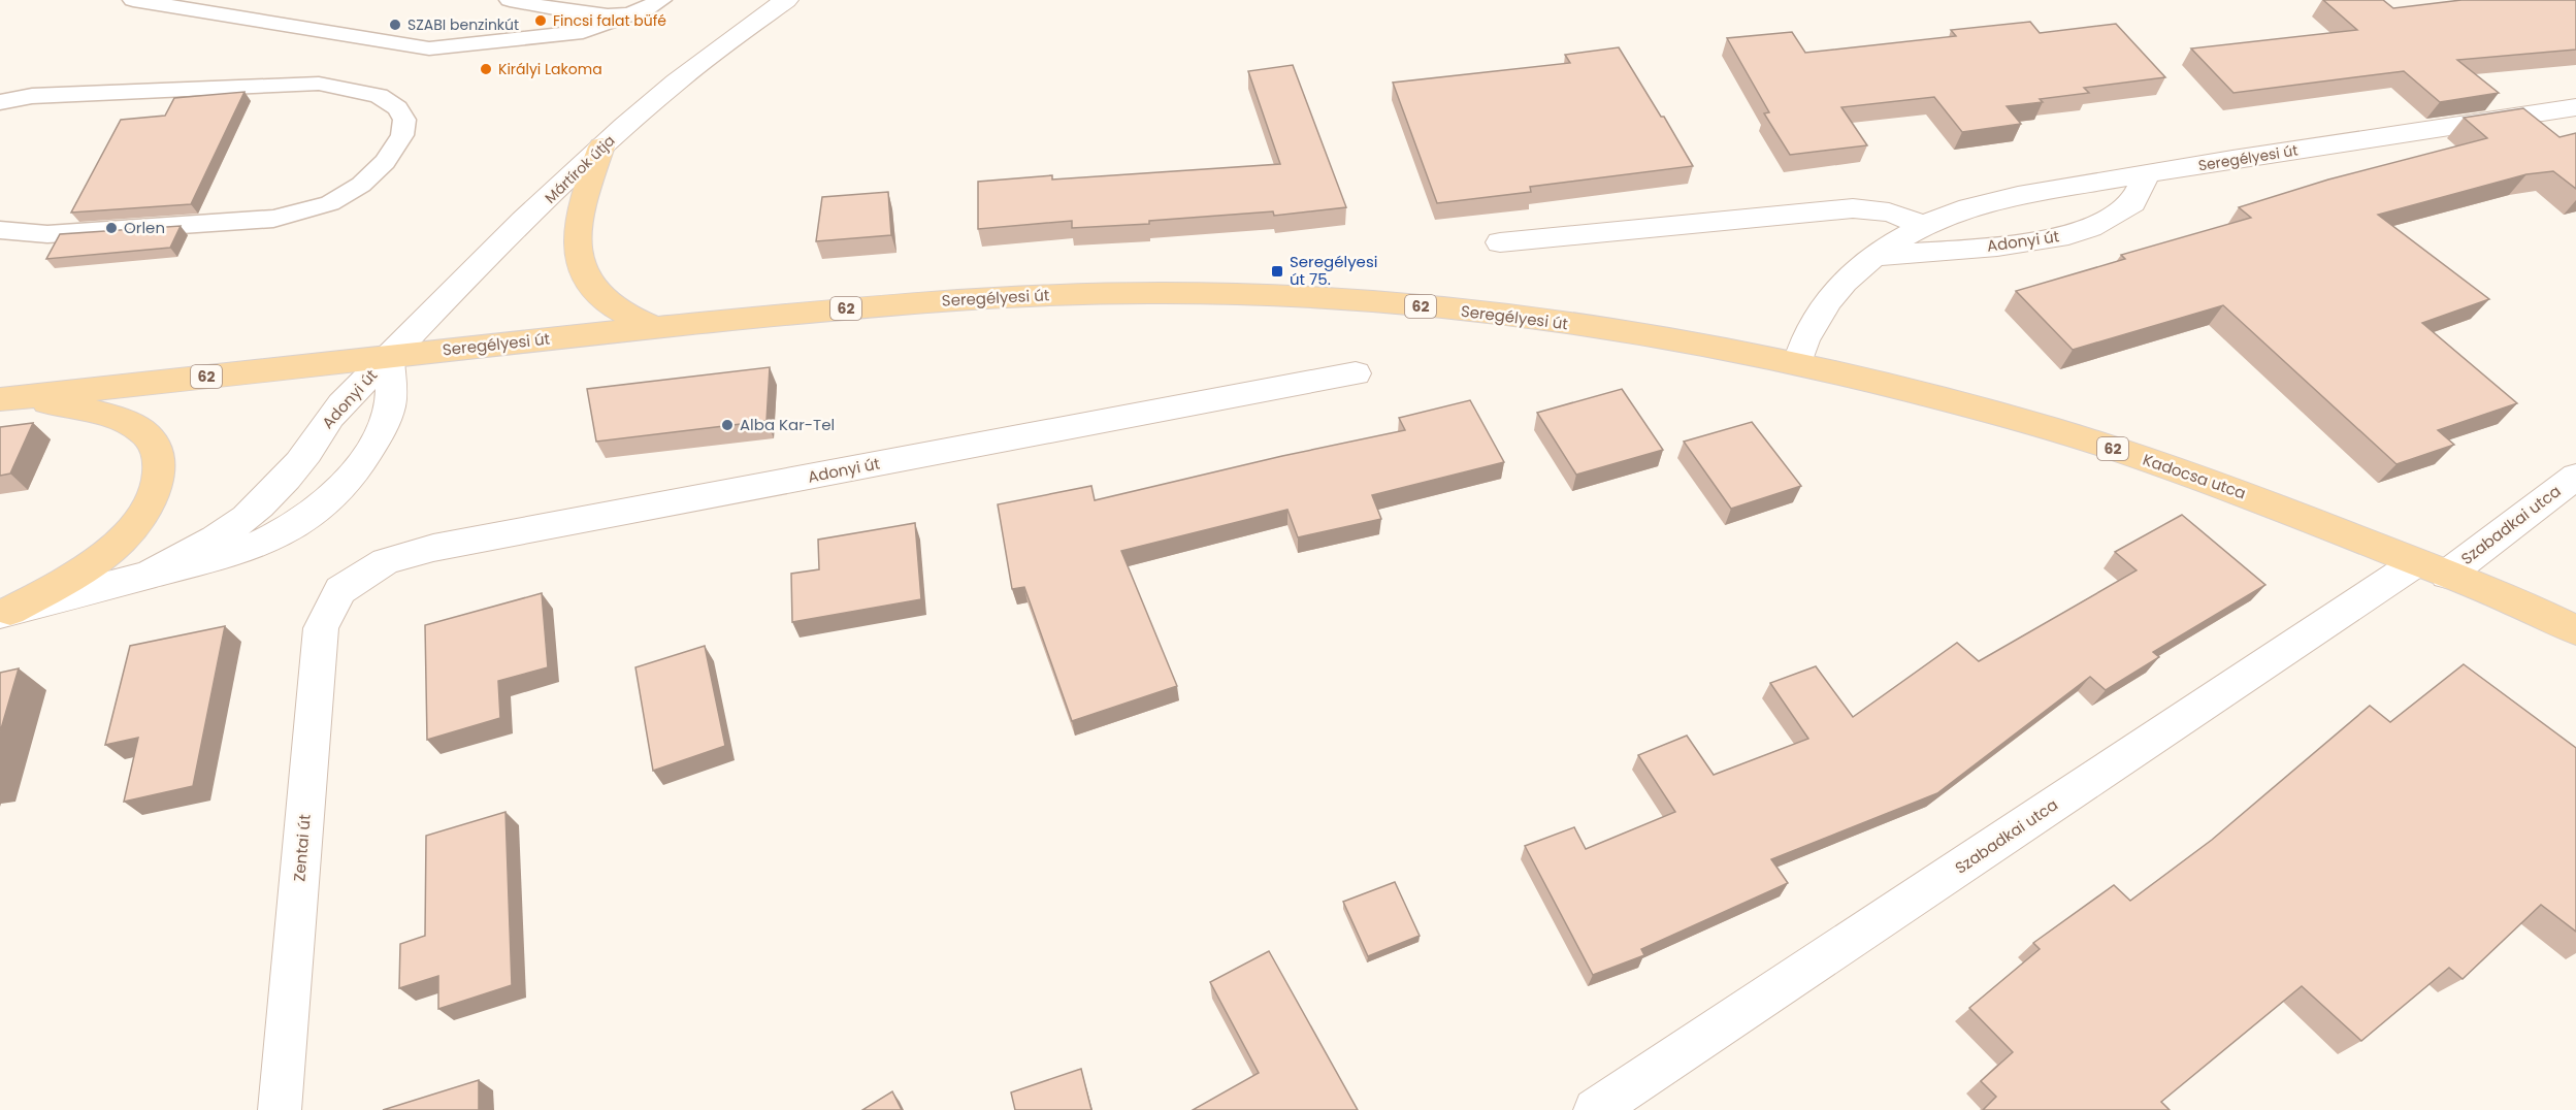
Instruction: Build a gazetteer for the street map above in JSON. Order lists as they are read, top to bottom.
{
  "streets": {
    "main road": ["Seregélyesi út", "62", "Kadocsa utca"],
    "street": [
      "Mártírok útja",
      "Adonyi út",
      "Szabadkai utca",
      "Zentai út"
    ]
  },
  "crossings": [
    ["Seregélyesi út", "Mártírok útja"],
    ["Seregélyesi út", "Adonyi út"],
    ["Seregélyesi út", "Kadocsa utca"],
    ["Mártírok útja", "Adonyi út"],
    ["Adonyi út", "Zentai út"],
    ["Kadocsa utca", "Szabadkai utca"]
  ],
  "places": {
    "other": [
      "Fincsi falat büfé",
      "SZABI benzinkút",
      "Királyi Lakoma",
      "Orlen",
      "Alba Kar-Tel"
    ],
    "transit": ["Seregélyesi út 75."]
  }
}
